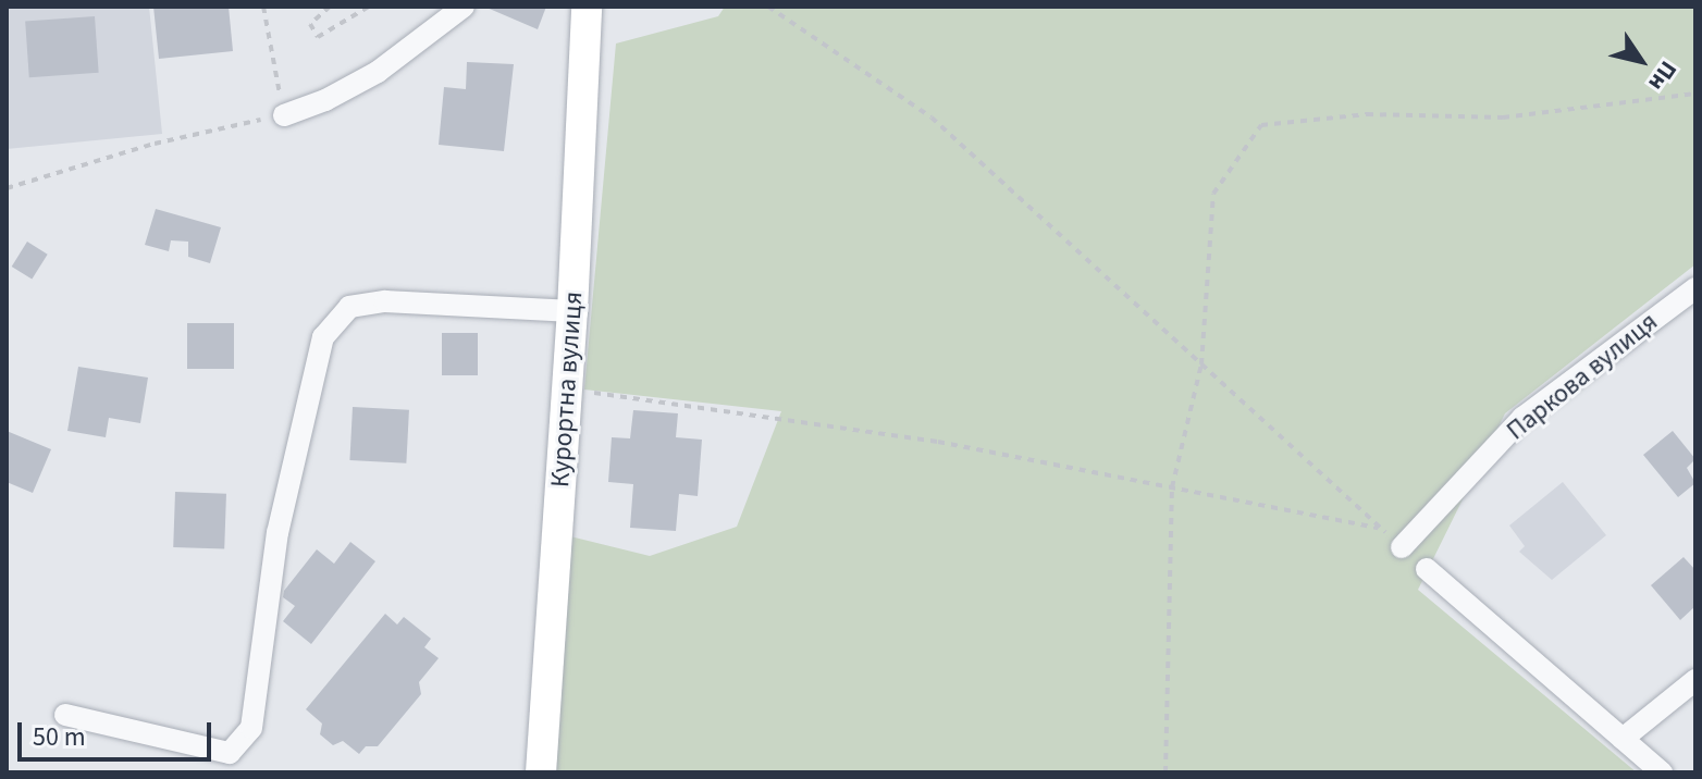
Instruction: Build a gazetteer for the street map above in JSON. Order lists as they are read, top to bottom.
{
  "streets": {
    "main road": ["Курортна вулиця"],
    "street": ["Паркова вулиця"]
  },
  "scale_bar": "50 m",
  "north": "bottom right"
}
